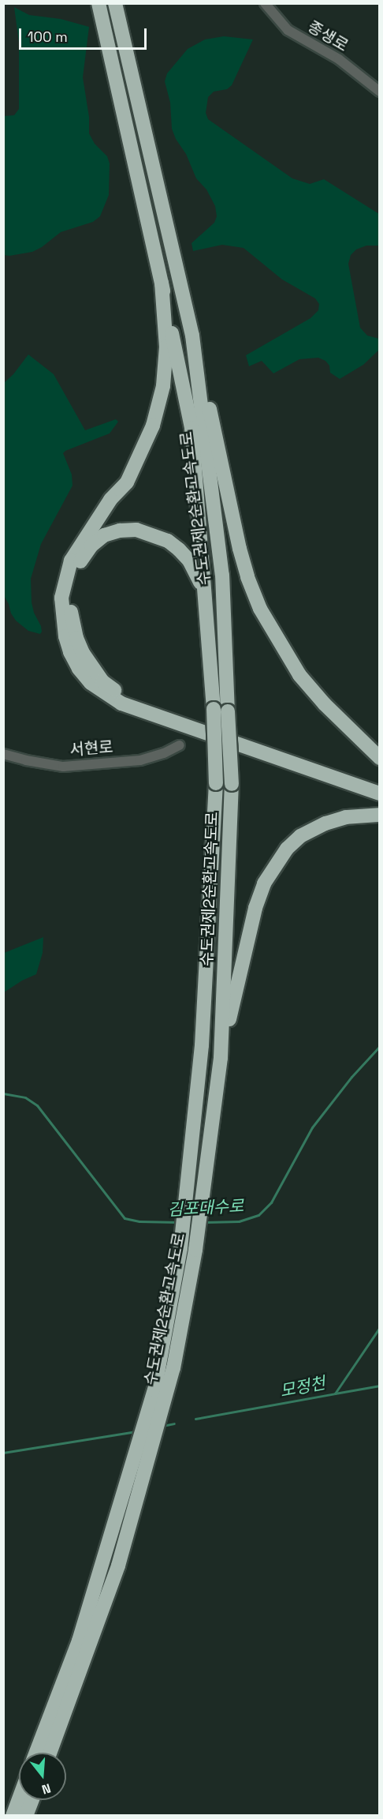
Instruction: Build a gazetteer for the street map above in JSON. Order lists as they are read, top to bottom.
{
  "streets": {
    "highway": ["수도권제2순환고속도로"],
    "street": ["종생로", "서현로"]
  },
  "water": ["김포대수로", "모정천"],
  "scale_bar": "100 m",
  "north": "bottom"
}
